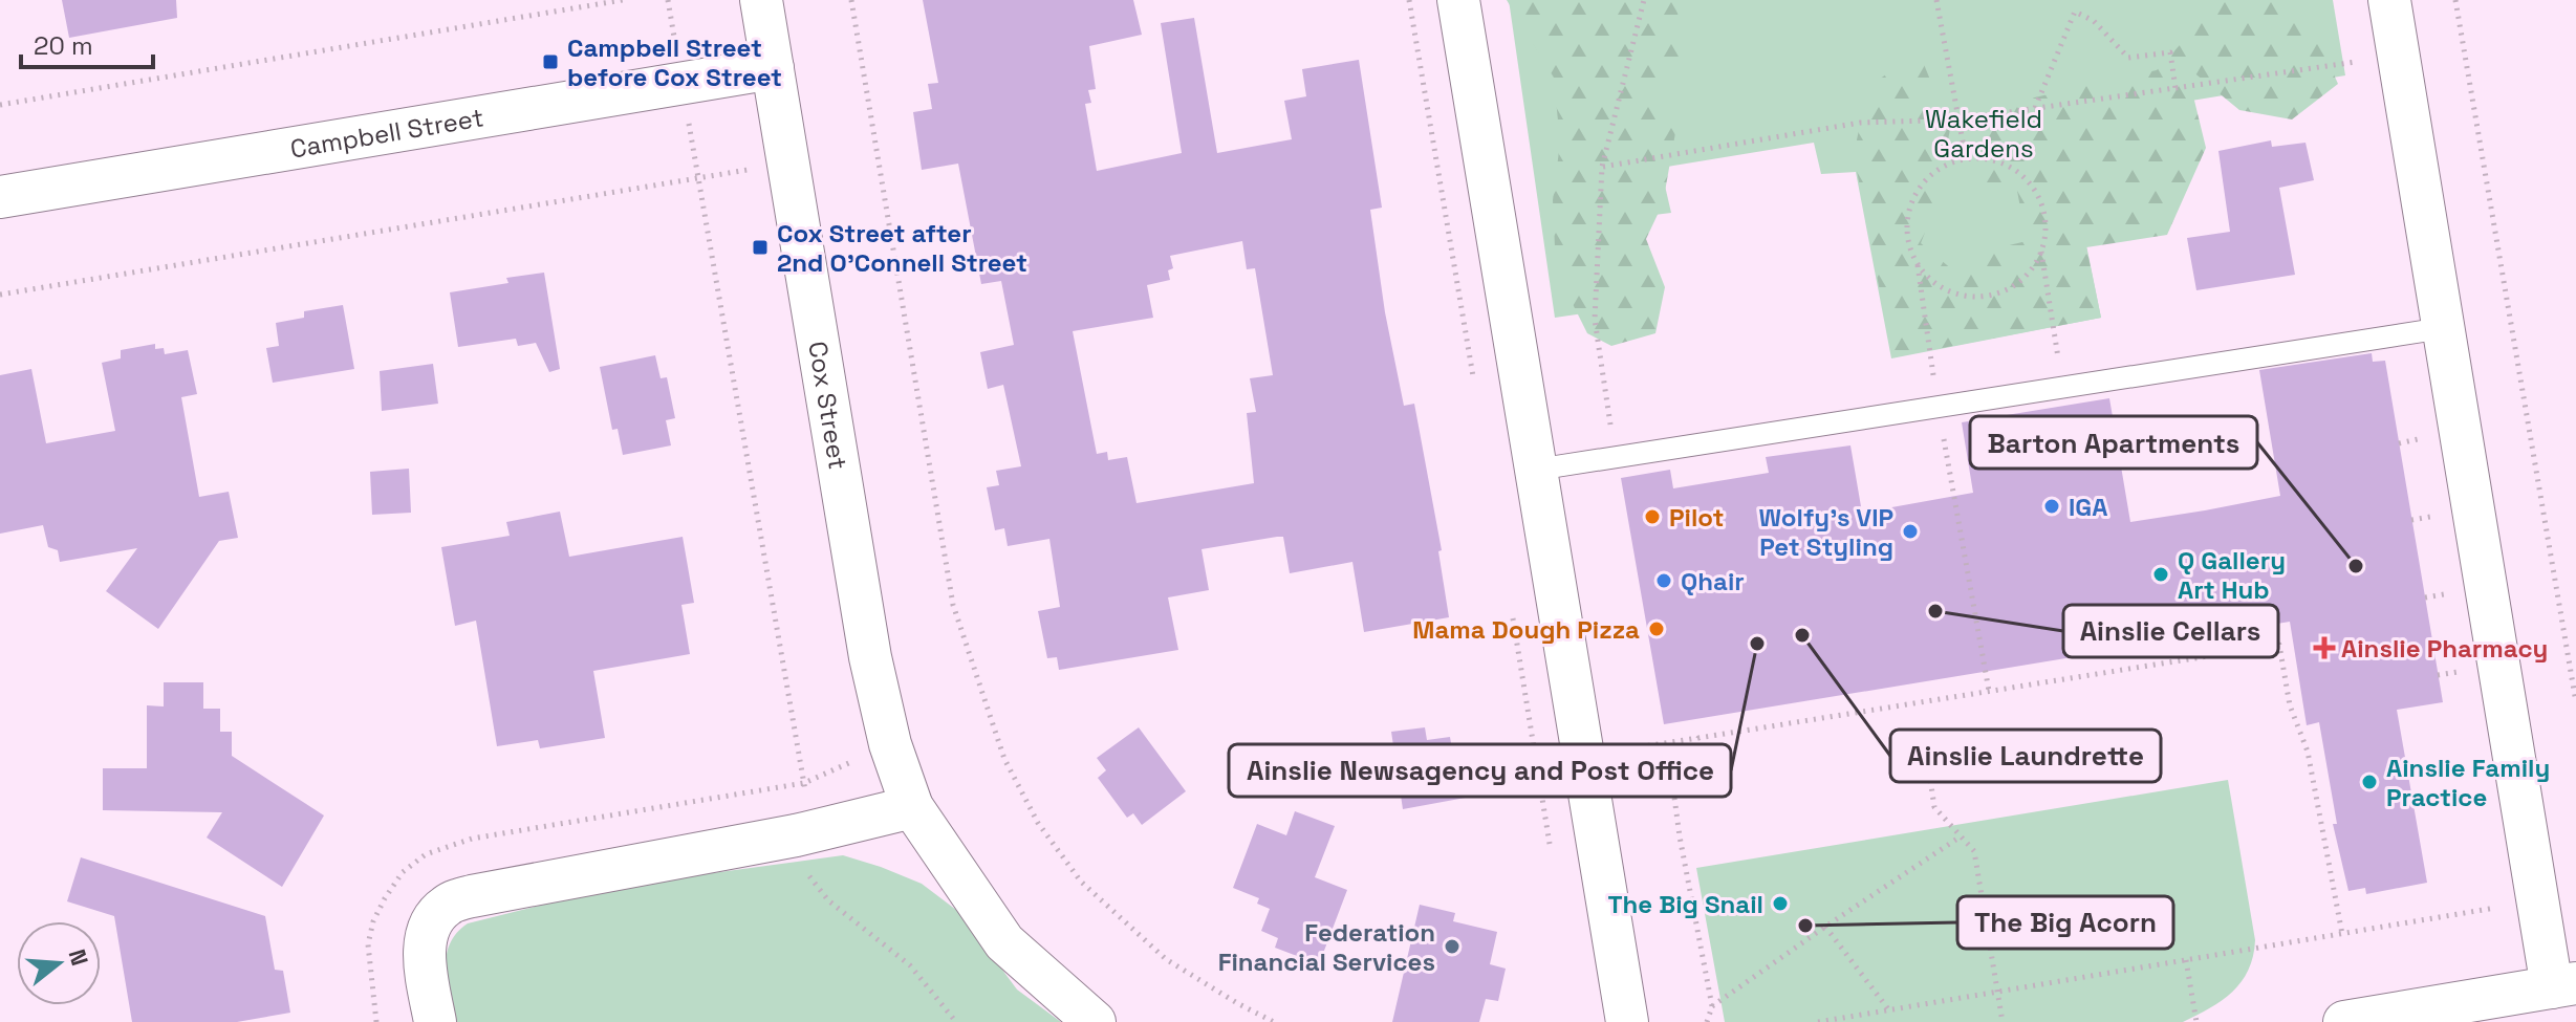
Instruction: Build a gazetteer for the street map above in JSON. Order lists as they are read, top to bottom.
{
  "streets": {
    "street": ["Campbell Street", "Cox Street"]
  },
  "crossings": [
    ["Campbell Street", "Cox Street"]
  ],
  "parks": ["Wakefield Gardens"],
  "places": {
    "transit": ["Campbell Street before Cox Street", "Cox Street after 2nd O'Connell Street"],
    "other": [
      "IGA",
      "Pilot",
      "Wolfy's VIP Pet Styling",
      "Barton Apartments",
      "Q Gallery Art Hub",
      "Qhair",
      "Ainslie Cellars",
      "Mama Dough Pizza",
      "Ainslie Laundrette",
      "Ainslie Newsagency and Post Office",
      "Ainslie Family Practice",
      "The Big Snail",
      "The Big Acorn",
      "Federation Financial Services"
    ],
    "health": ["Ainslie Pharmacy"]
  },
  "scale_bar": "20 m",
  "north": "right"
}
